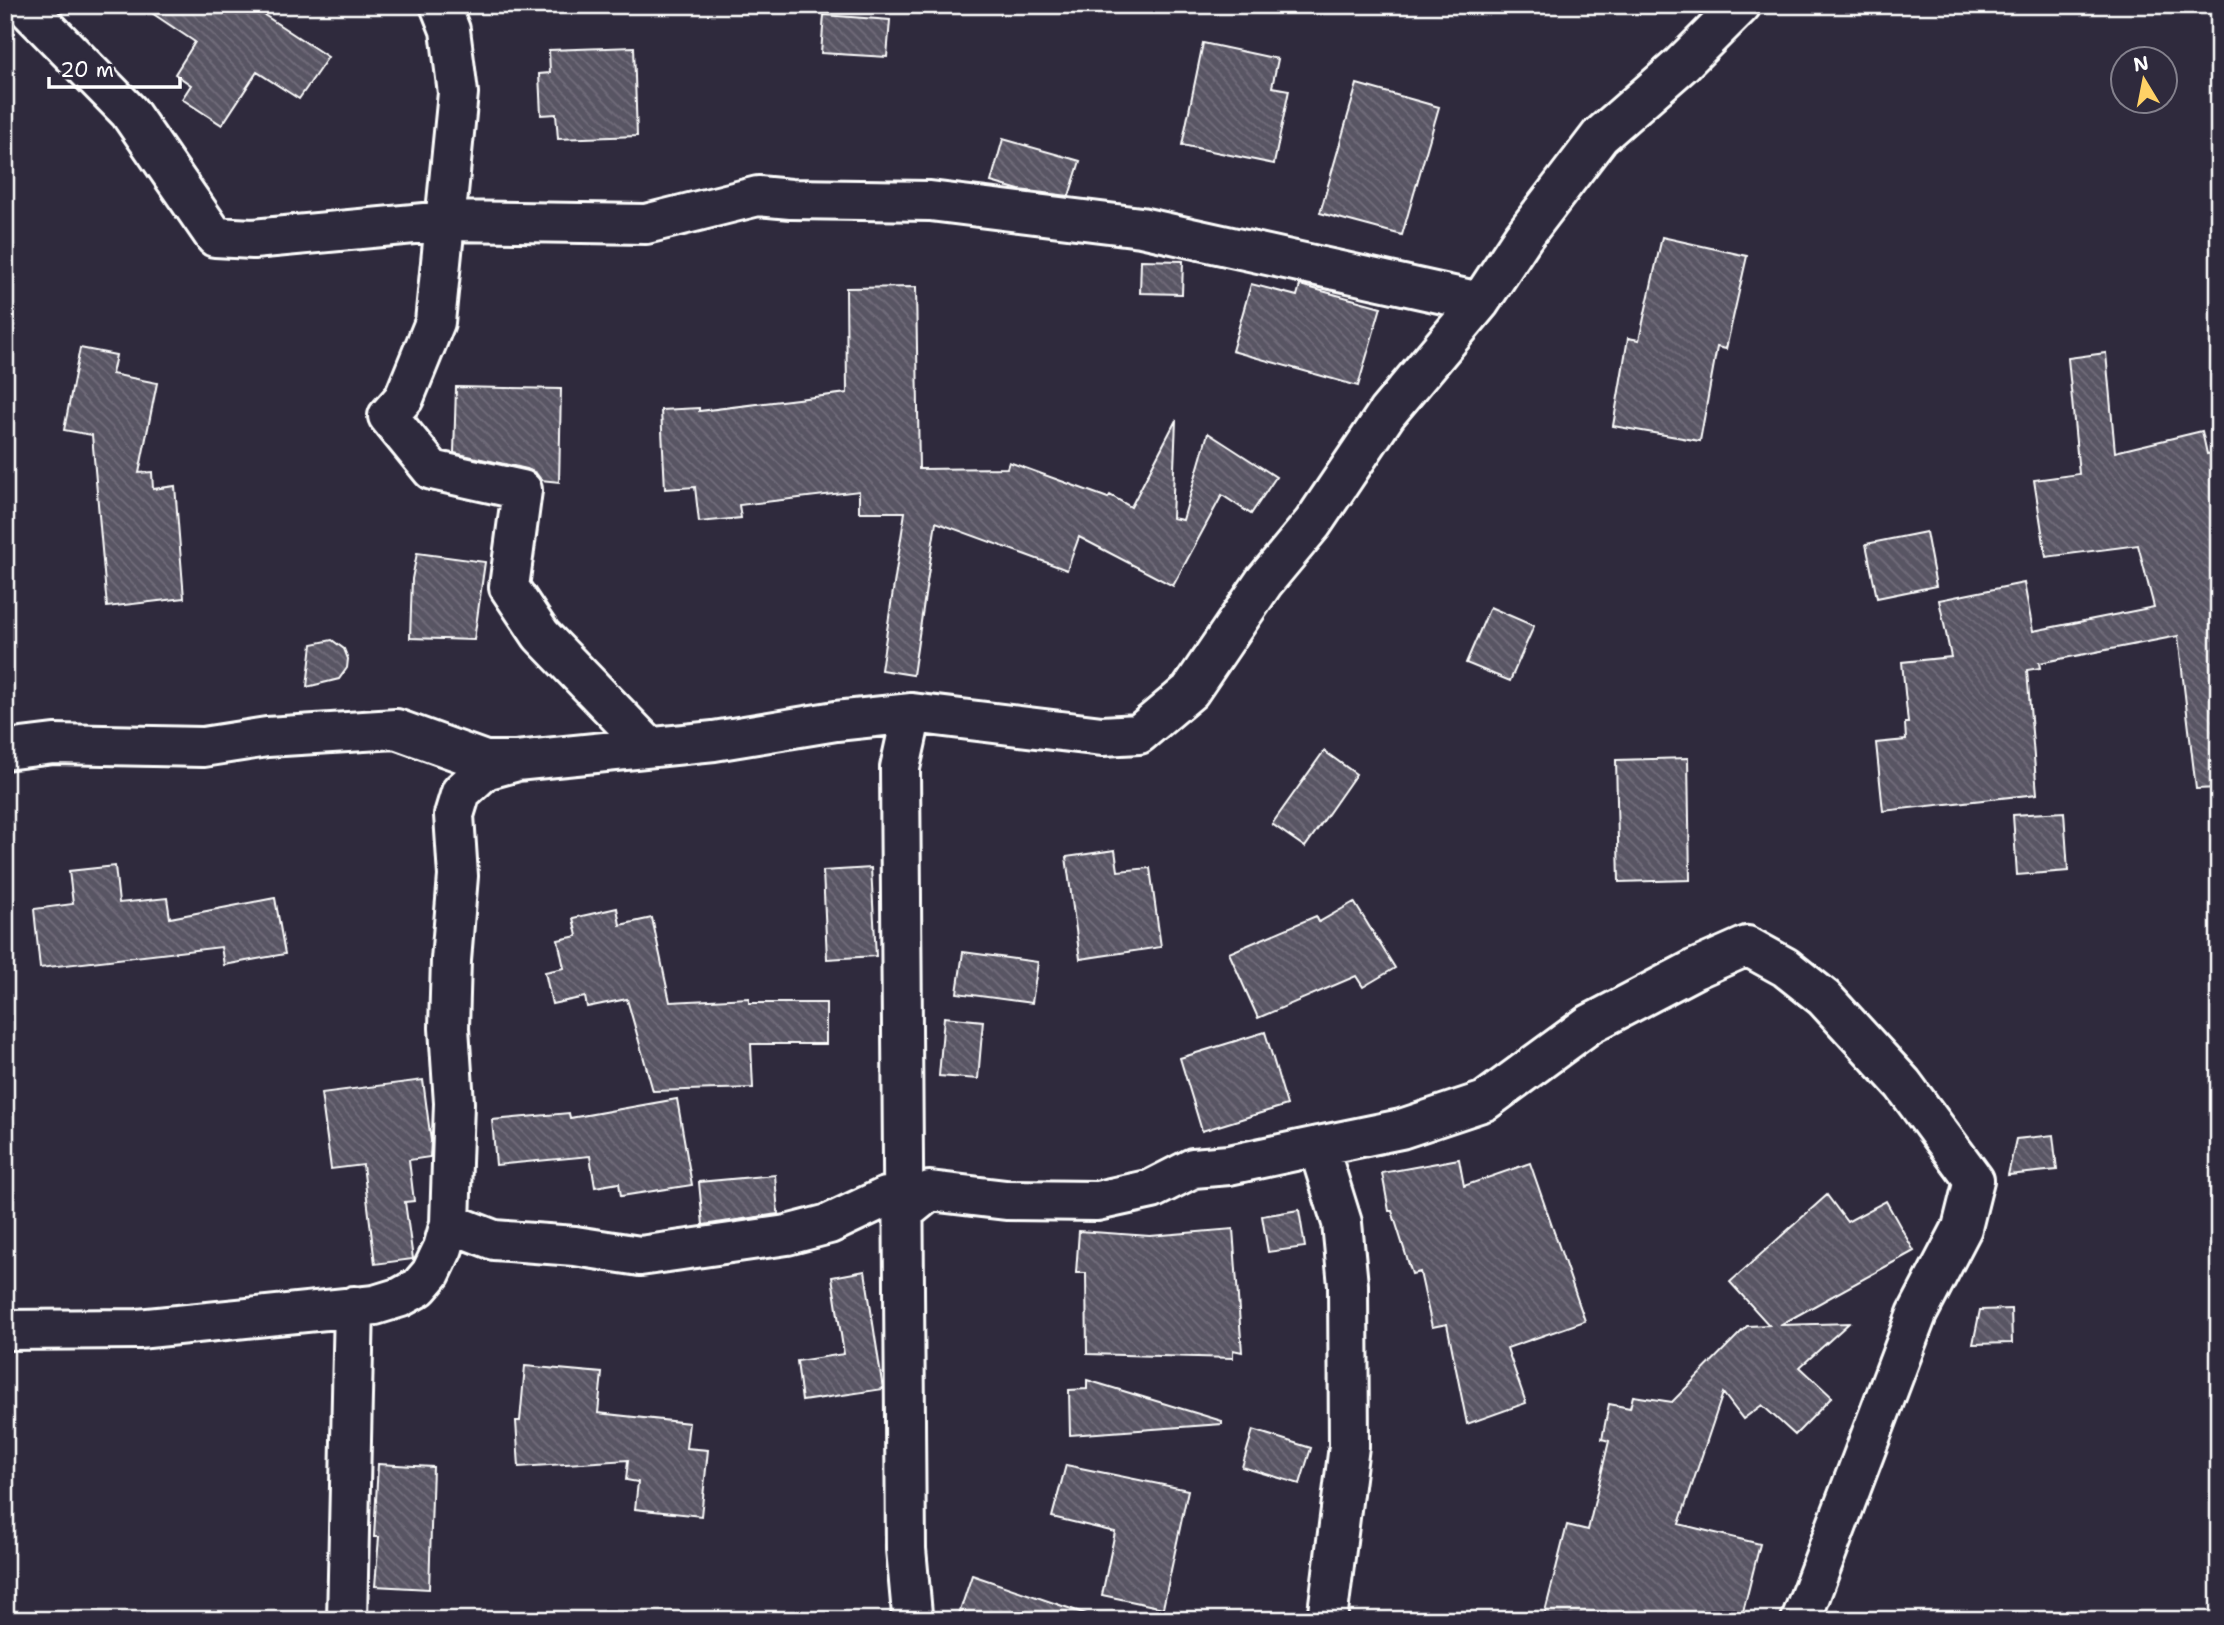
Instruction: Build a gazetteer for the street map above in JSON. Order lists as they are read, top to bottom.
{
  "scale_bar": "20 m",
  "north": "top"
}
